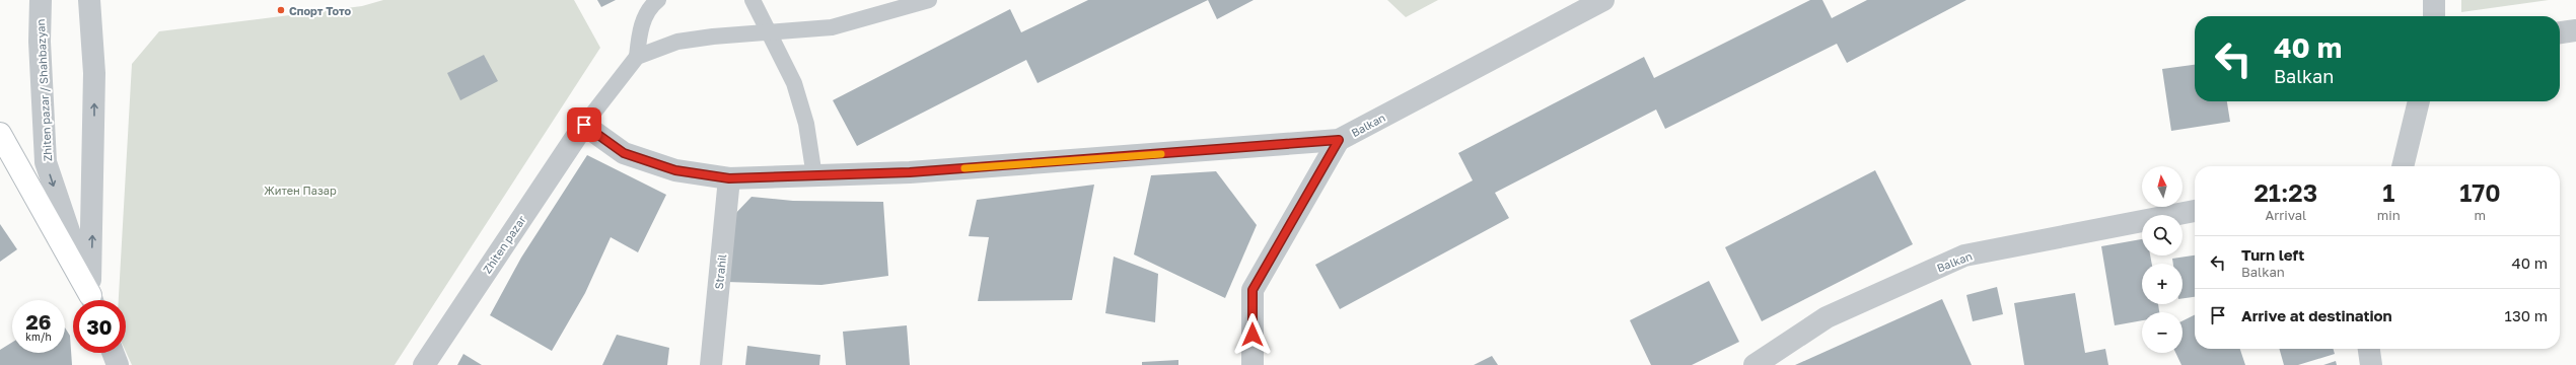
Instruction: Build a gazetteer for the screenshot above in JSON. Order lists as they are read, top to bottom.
{
  "streets": {
    "street": [
      "Zhiten pazar / Shahbazyan",
      "Balkan",
      "Zhiten pazar",
      "Strahil"
    ]
  },
  "crossings": [
    ["Balkan", "Zhiten pazar"],
    ["Balkan", "Strahil"]
  ],
  "parks": ["Житен Пазар"],
  "places": ["Спорт Тото"],
  "north": "top",
  "page": {
    "turn": ["40 m", "Balkan"],
    "map_buttons": ["+", "−"],
    "eta": [
      "21:23",
      "Arrival",
      "1",
      "min",
      "170",
      "m"
    ],
    "list": [
      {
        "name": "Turn left",
        "note": "Balkan",
        "value": "40 m"
      },
      {
        "name": "Arrive at destination",
        "value": "130 m"
      }
    ],
    "speed": "26 km/h",
    "limit": "30"
  }
}
